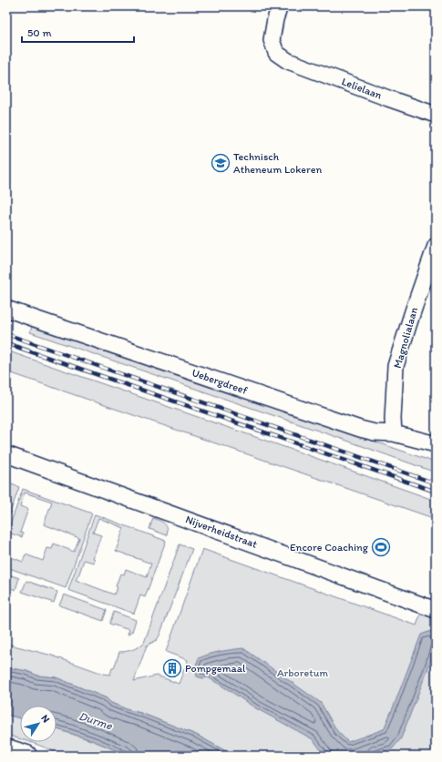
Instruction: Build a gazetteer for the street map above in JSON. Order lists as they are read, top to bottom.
{
  "streets": {
    "street": [
      "Lelielaan",
      "Magnolialaan",
      "Uebergdreef",
      "Nijverheidstraat"
    ]
  },
  "crossings": [
    ["Magnolialaan", "Uebergdreef"]
  ],
  "water": ["Durme"],
  "parks": ["Arboretum"],
  "places": {
    "school or university": ["Technisch Atheneum Lokeren"],
    "sports": ["Encore Coaching"],
    "building": ["Pompgemaal"]
  },
  "scale_bar": "50 m",
  "north": "top right"
}
